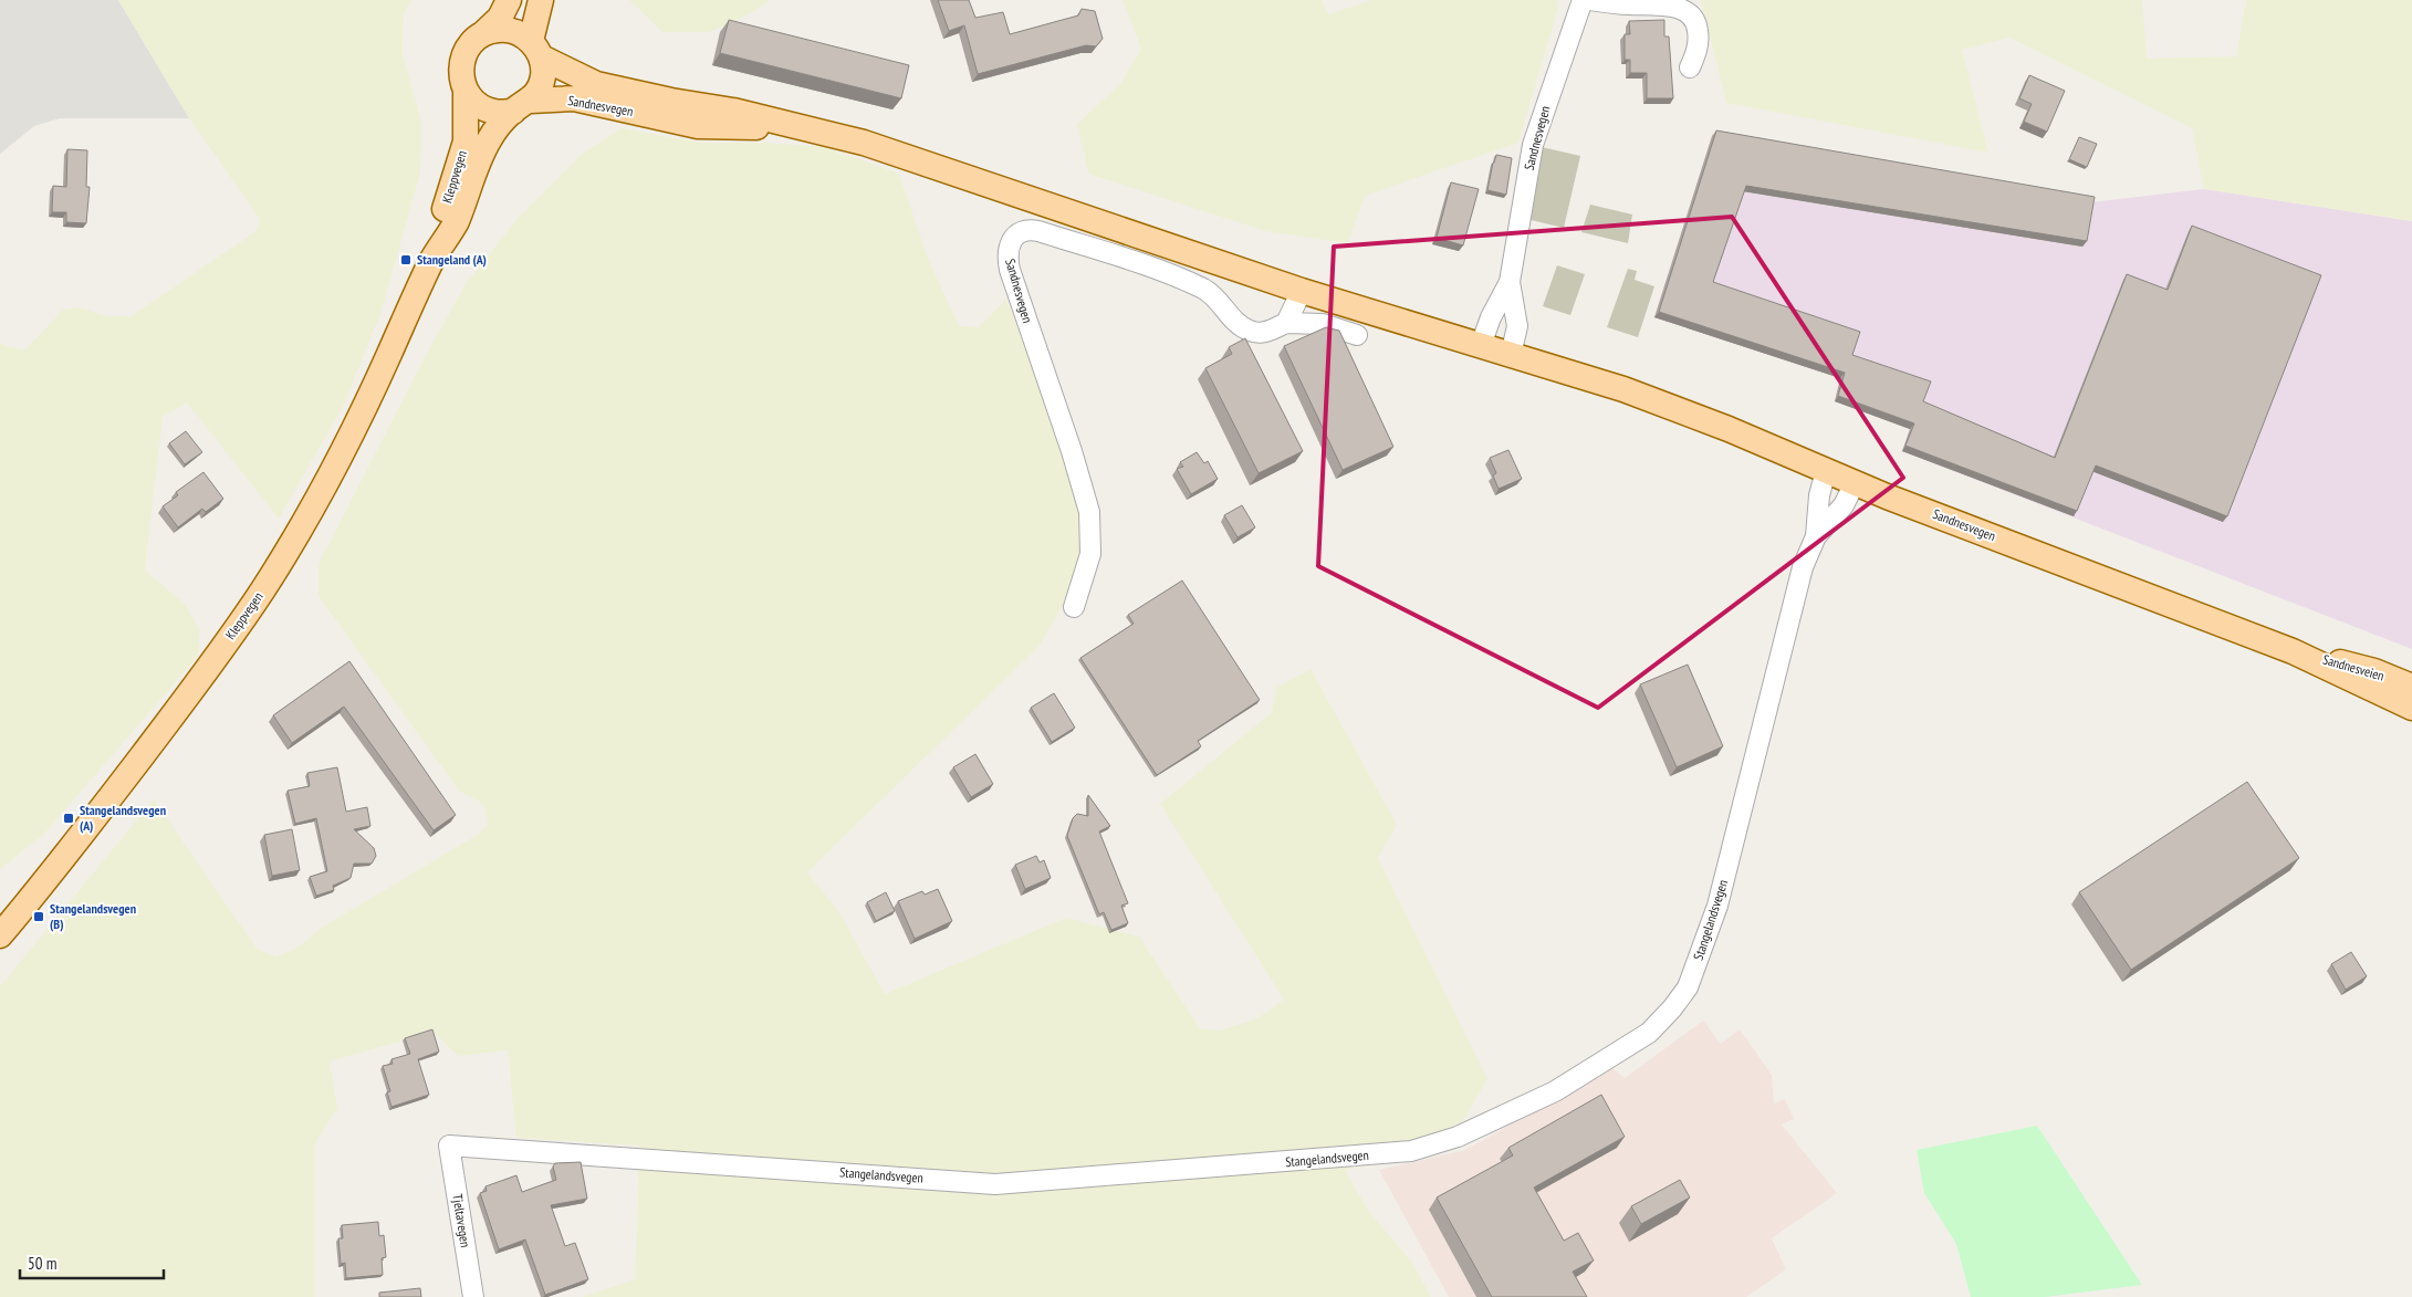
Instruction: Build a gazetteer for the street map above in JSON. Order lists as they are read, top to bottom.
{
  "streets": {
    "main road": ["Sandnesvegen", "Kleppvegen", "Sandnesveien"],
    "street": ["Stangelandsvegen", "Tjeltavegen"]
  },
  "crossings": [
    ["Sandnesvegen", "Kleppvegen"],
    ["Sandnesvegen", "Sandnesveien"],
    ["Sandnesvegen", "Stangelandsvegen"],
    ["Stangelandsvegen", "Tjeltavegen"]
  ],
  "places": {
    "transit": ["Stangeland (A)", "Stangelandsvegen (A)", "Stangelandsvegen (B)"]
  },
  "scale_bar": "50 m"
}
